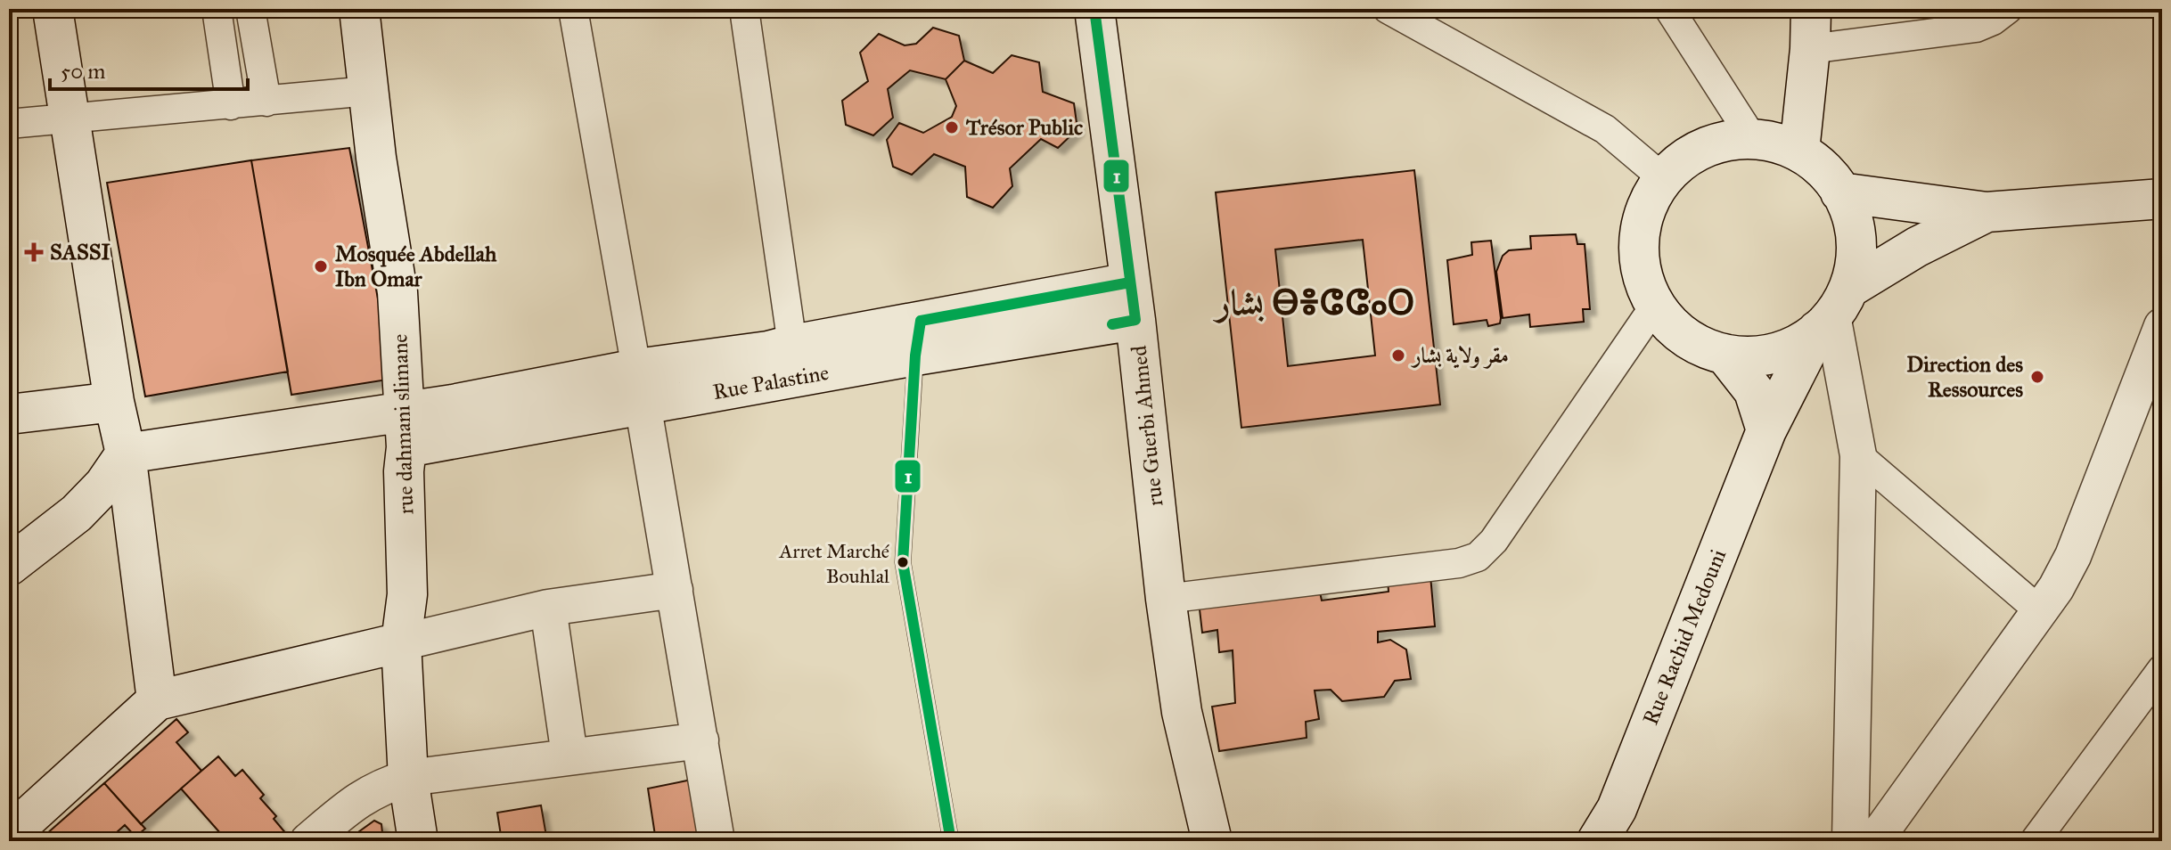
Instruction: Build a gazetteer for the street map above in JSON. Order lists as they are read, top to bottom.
{
  "streets": {
    "main road": [
      "Rue Palastine",
      "rue dahmani slimane",
      "rue Guerbi Ahmed",
      "Rue Rachid Medouni"
    ]
  },
  "crossings": [
    ["Rue Palastine", "rue dahmani slimane"],
    ["Rue Palastine", "rue Guerbi Ahmed"]
  ],
  "districts": ["بشار ⴱⴻⵛⵛⴰⵔ"],
  "places": {
    "other": [
      "Trésor Public",
      "Mosquée Abdellah Ibn Omar",
      "مقر ولاية بشار",
      "Direction des Ressources",
      "Arret Marché Bouhlal"
    ],
    "health": ["SASSI"]
  },
  "lines": ["transit line 1"],
  "scale_bar": "50 m"
}
